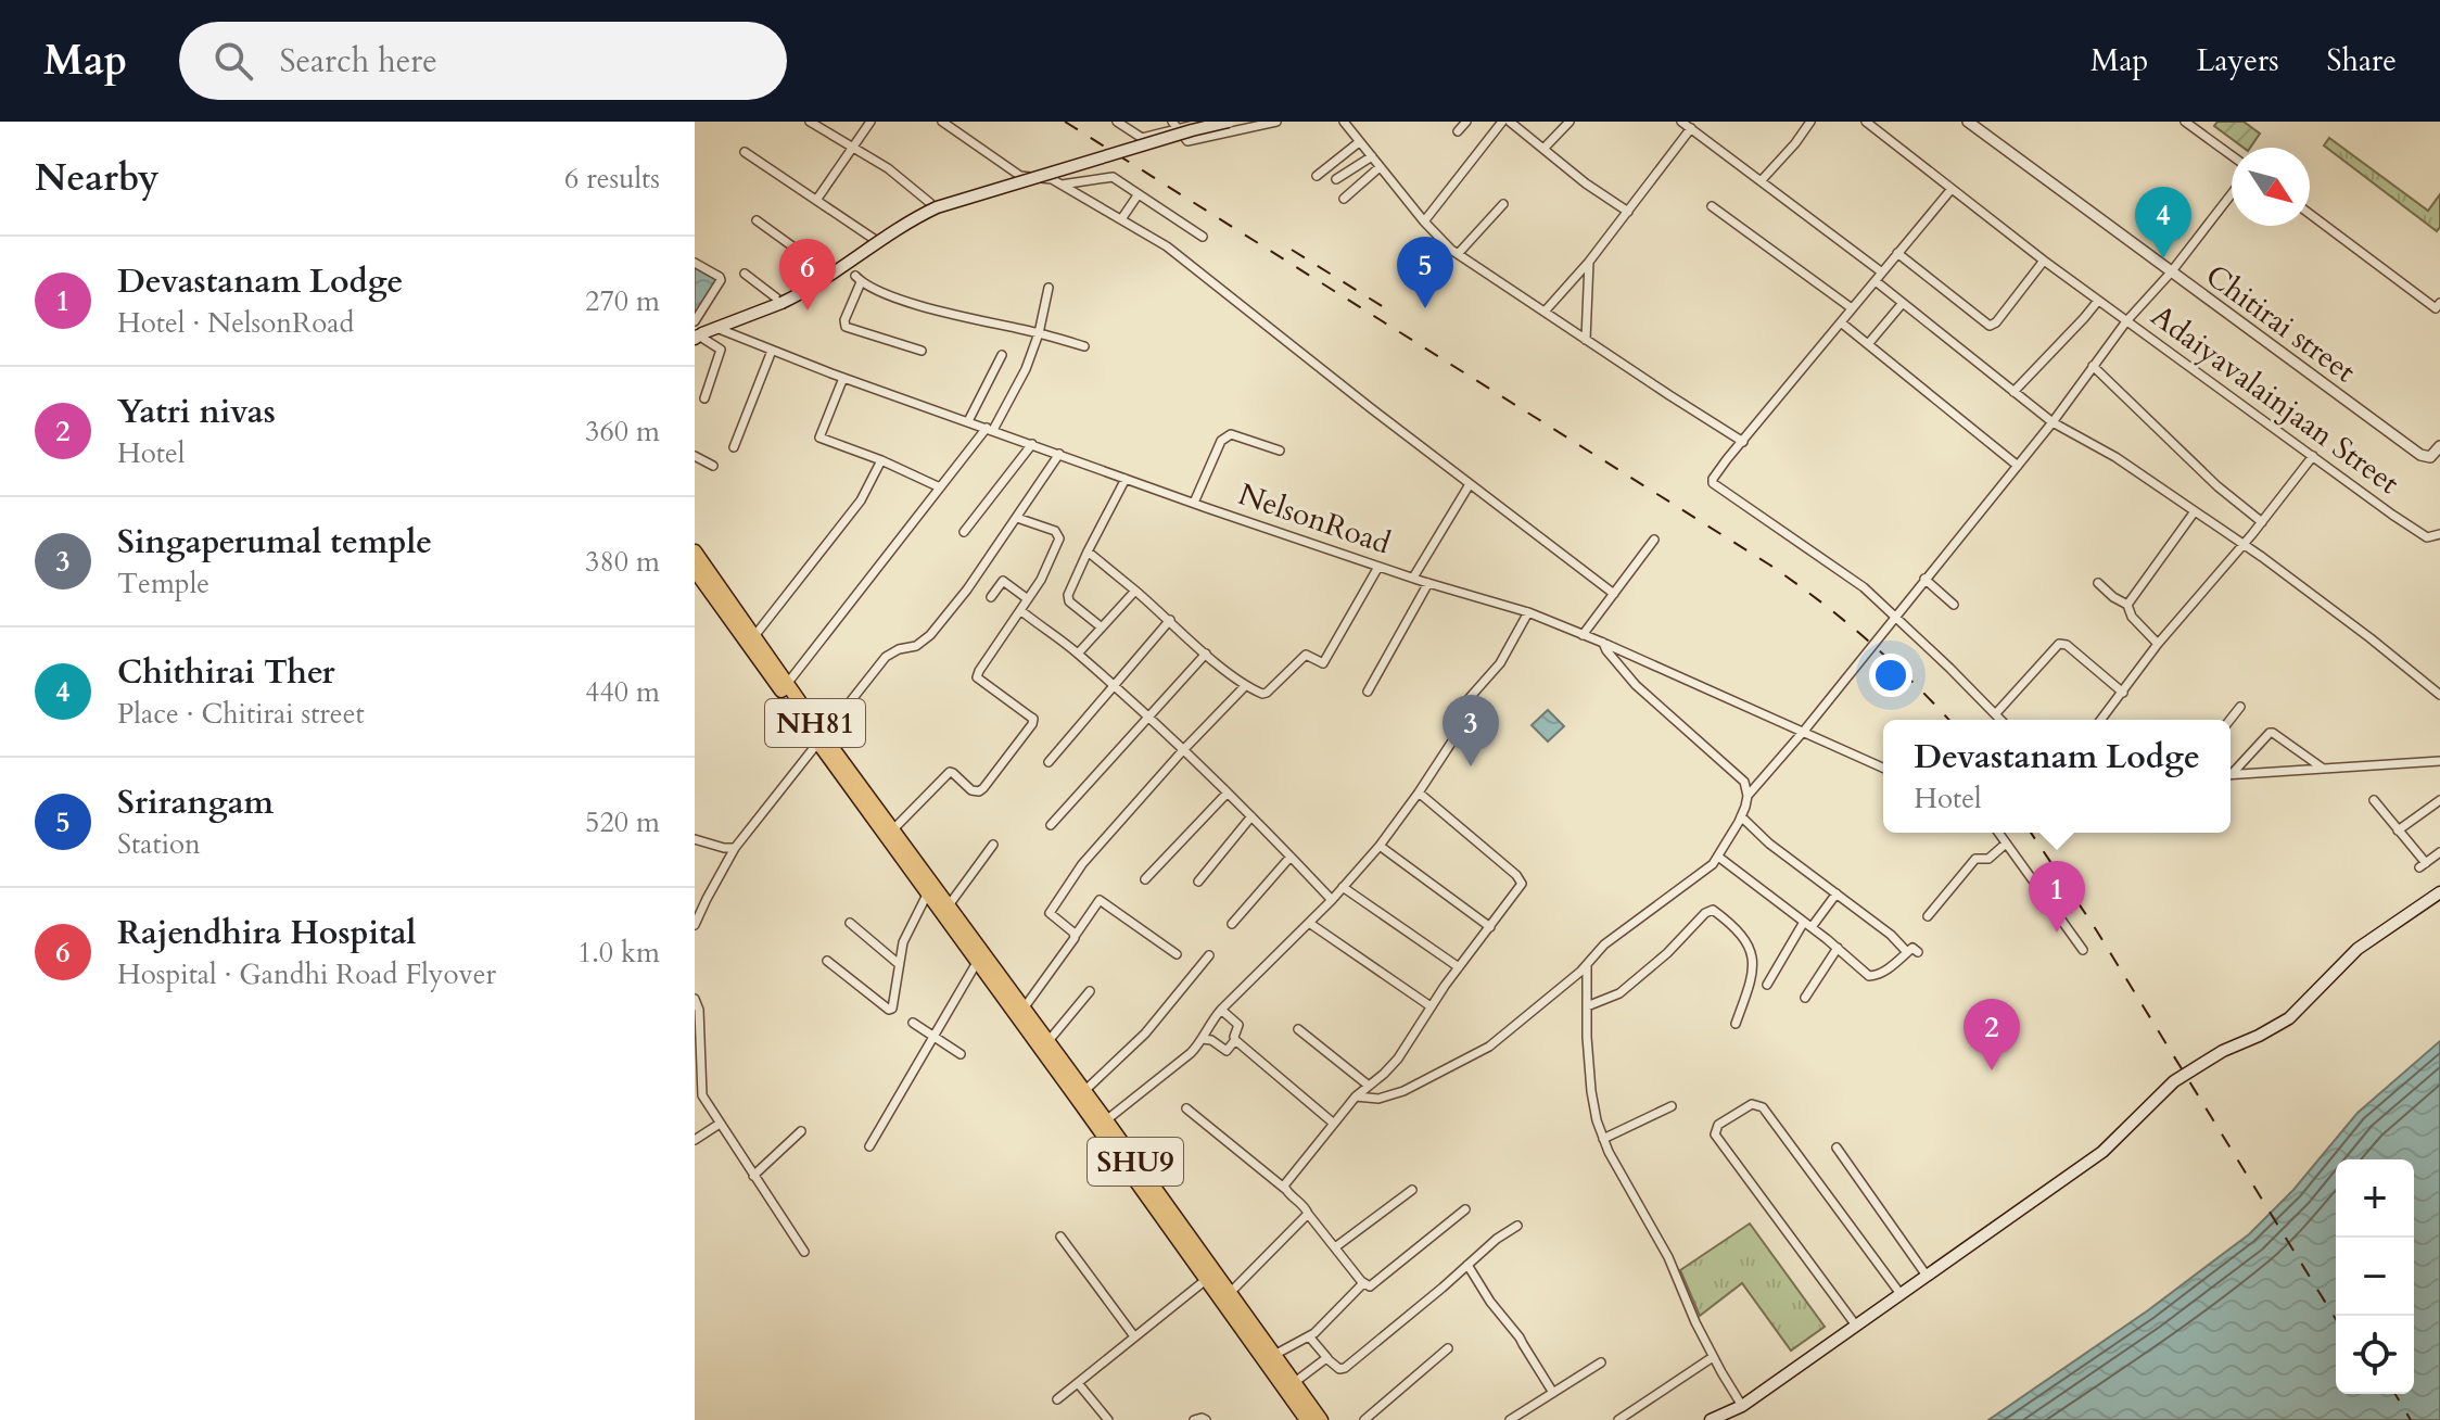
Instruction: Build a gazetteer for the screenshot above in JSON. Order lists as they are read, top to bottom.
{
  "streets": {
    "highway": ["NH81", "SHU9"],
    "street": ["Chitirai street", "Adaiyavalainjaan Street", "NelsonRoad"]
  },
  "crossings": [
    ["NH81", "SHU9"]
  ],
  "north": "bottom right",
  "page": {
    "header": "Map",
    "search": "Search here",
    "nav": ["Map", "Layers", "Share"],
    "heading": ["Nearby", "6 results"],
    "pins": [
      "4",
      "5",
      "6",
      "3",
      "1",
      "2"
    ],
    "list": [
      {
        "mark": "1",
        "name": "Devastanam Lodge",
        "note": "Hotel · NelsonRoad",
        "value": "270 m"
      },
      {
        "mark": "2",
        "name": "Yatri nivas",
        "note": "Hotel",
        "value": "360 m"
      },
      {
        "mark": "3",
        "name": "Singaperumal temple",
        "note": "Temple",
        "value": "380 m"
      },
      {
        "mark": "4",
        "name": "Chithirai Ther",
        "note": "Place · Chitirai street",
        "value": "440 m"
      },
      {
        "mark": "5",
        "name": "Srirangam",
        "note": "Station",
        "value": "520 m"
      },
      {
        "mark": "6",
        "name": "Rajendhira Hospital",
        "note": "Hospital · Gandhi Road Flyover",
        "value": "1.0 km"
      }
    ],
    "popup": ["Devastanam Lodge", "Hotel"],
    "map_buttons": ["+", "−"]
  }
}
